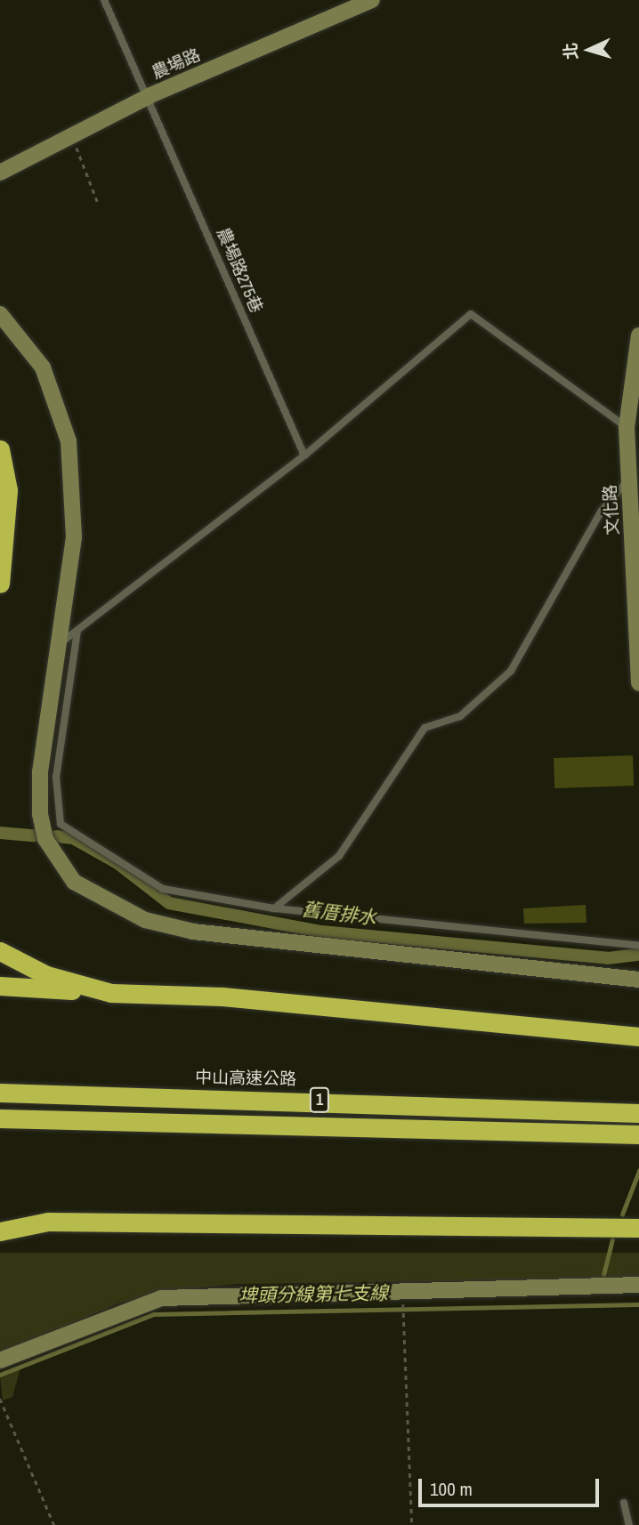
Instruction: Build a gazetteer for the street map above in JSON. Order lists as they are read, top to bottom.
{
  "streets": {
    "highway": ["中山高速公路", "1"],
    "street": ["農場路", "文化路"],
    "lane": ["農場路275巷"]
  },
  "crossings": [
    ["農場路", "農場路275巷"]
  ],
  "water": ["舊厝排水", "埤頭分線第七支線"],
  "scale_bar": "100 m",
  "north": "left"
}
